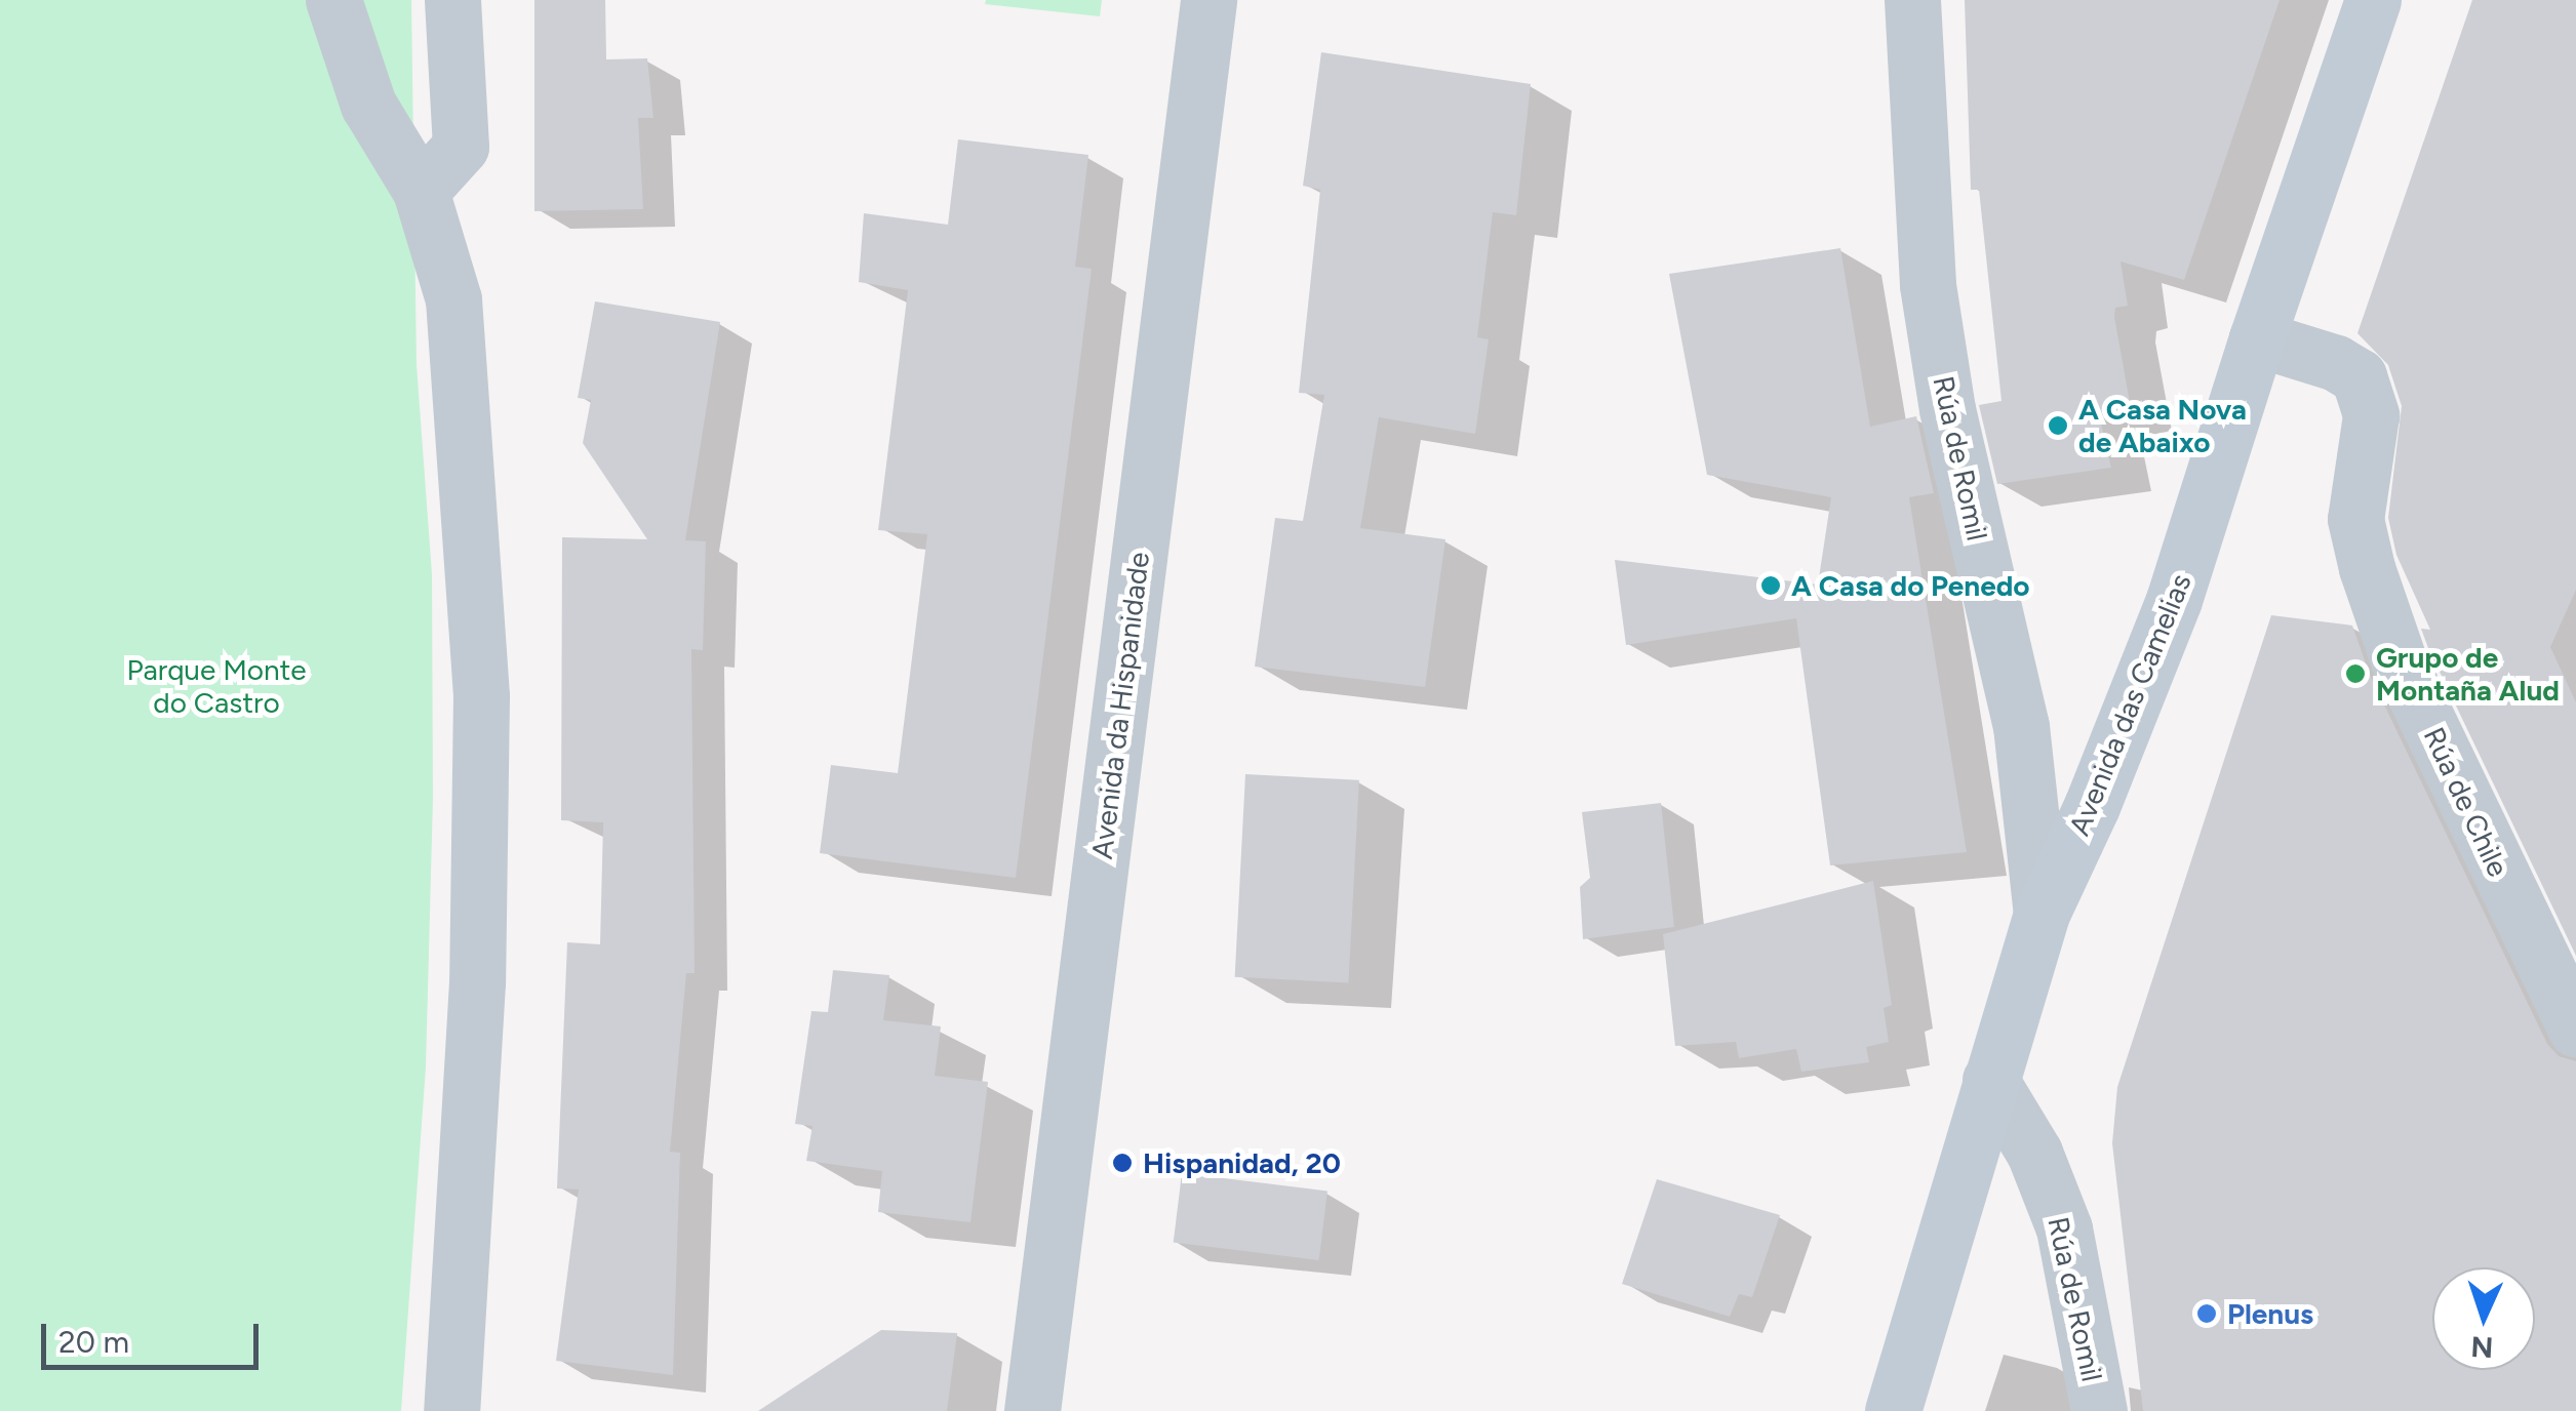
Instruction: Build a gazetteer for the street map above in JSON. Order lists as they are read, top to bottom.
{
  "streets": {
    "main road": ["Avenida das Camelias"],
    "street": ["Rúa de Romil", "Avenida da Hispanidade", "Rúa de Chile"]
  },
  "crossings": [
    ["Rúa de Romil", "Avenida das Camelias"],
    ["Avenida das Camelias", "Rúa de Chile"]
  ],
  "parks": ["Parque Monte do Castro"],
  "places": [
    "A Casa Nova de Abaixo",
    "A Casa do Penedo",
    "Grupo de Montaña Alud",
    "Hispanidad, 20",
    "Plenus"
  ],
  "scale_bar": "20 m",
  "north": "bottom"
}
